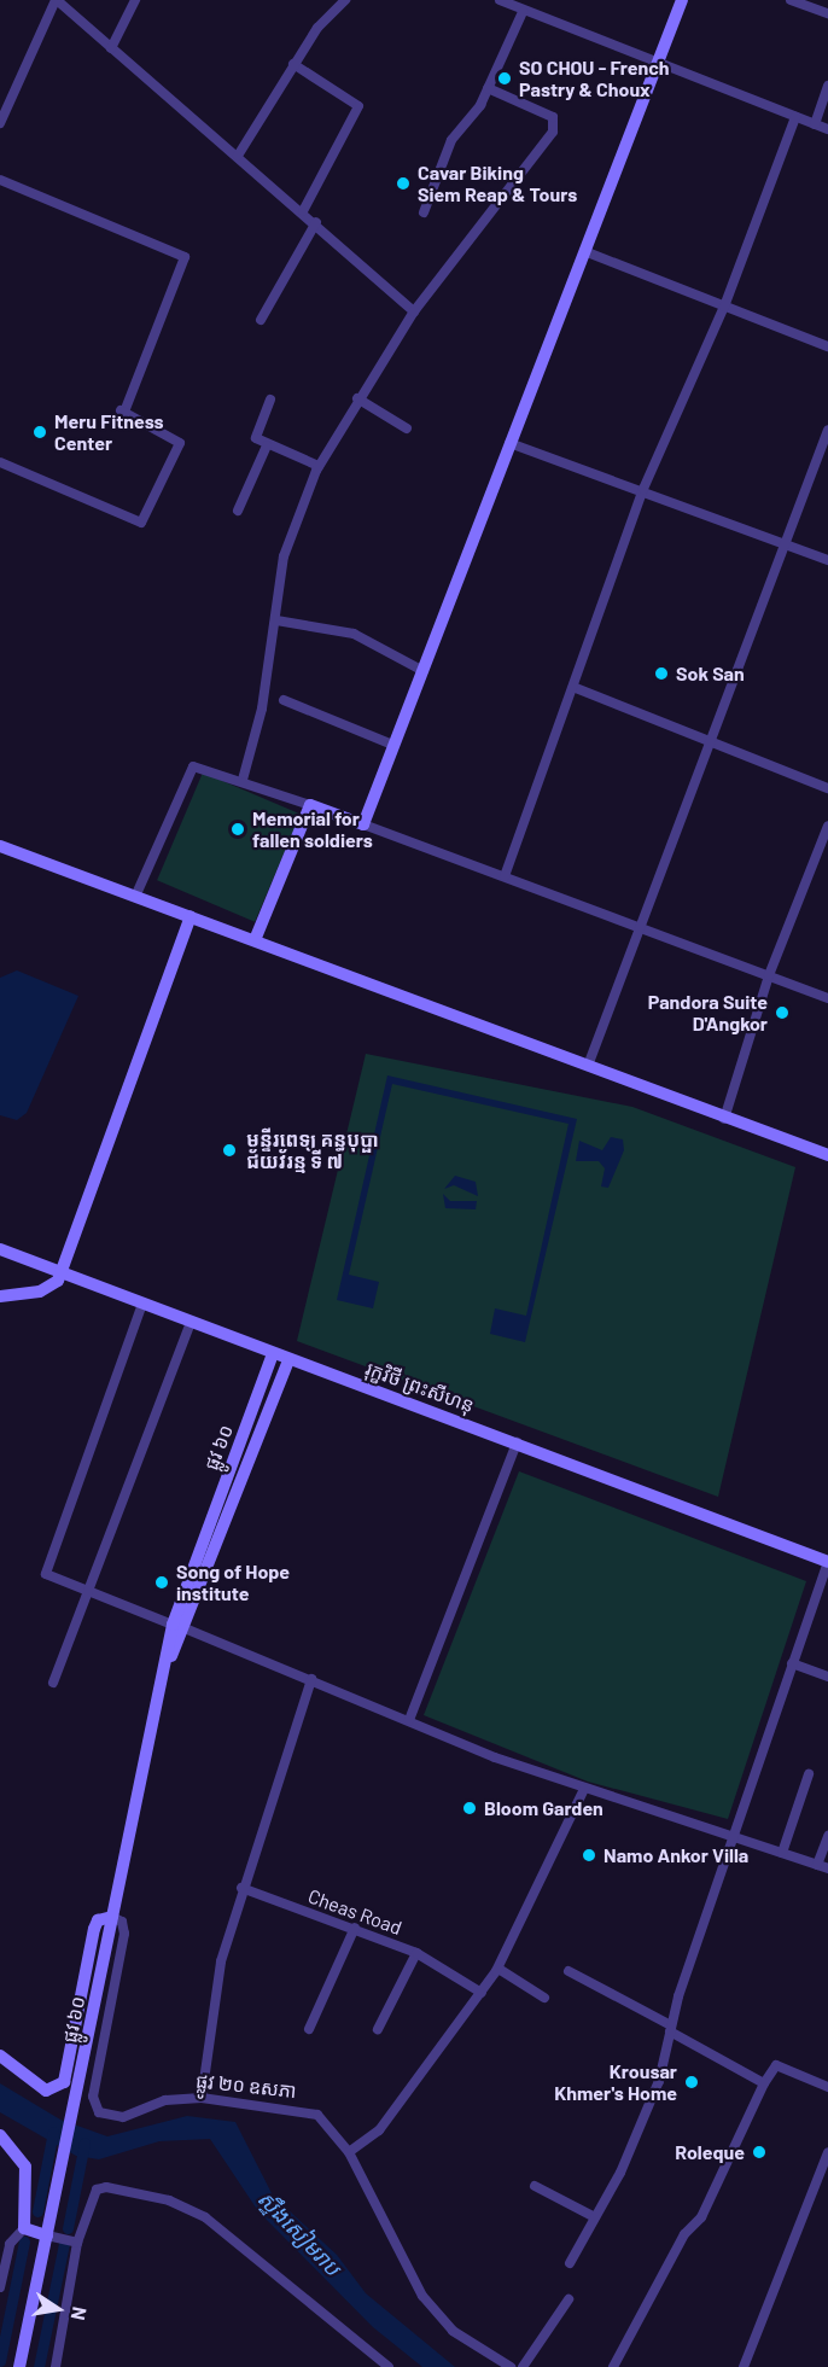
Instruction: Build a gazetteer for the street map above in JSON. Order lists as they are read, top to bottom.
{
  "streets": {
    "main road": ["រុក្ខវិថី ព្រះសីហនុ", "ផ្លូវ ៦០"],
    "street": ["Cheas Road", "ផ្លូវ ២០ ឧសភា"]
  },
  "crossings": [
    ["រុក្ខវិថី ព្រះសីហនុ", "ផ្លូវ ៦០"],
    ["ផ្លូវ ៦០", "ផ្លូវ ២០ ឧសភា"]
  ],
  "water": ["ស្ទឹងសៀមរាប"],
  "places": [
    "SO CHOU - French Pastry & Choux",
    "Cavar Biking Siem Reap & Tours",
    "Meru Fitness Center",
    "Sok San",
    "Memorial for fallen soldiers",
    "Pandora Suite D'Angkor",
    "មន្ទីរពេទ្យ គន្ធបុប្ផា ជ័យវ័រន្ម ទី ៧",
    "Song of Hope institute",
    "Bloom Garden",
    "Namo Ankor Villa",
    "Krousar Khmer's Home",
    "Roleque"
  ],
  "north": "right"
}
